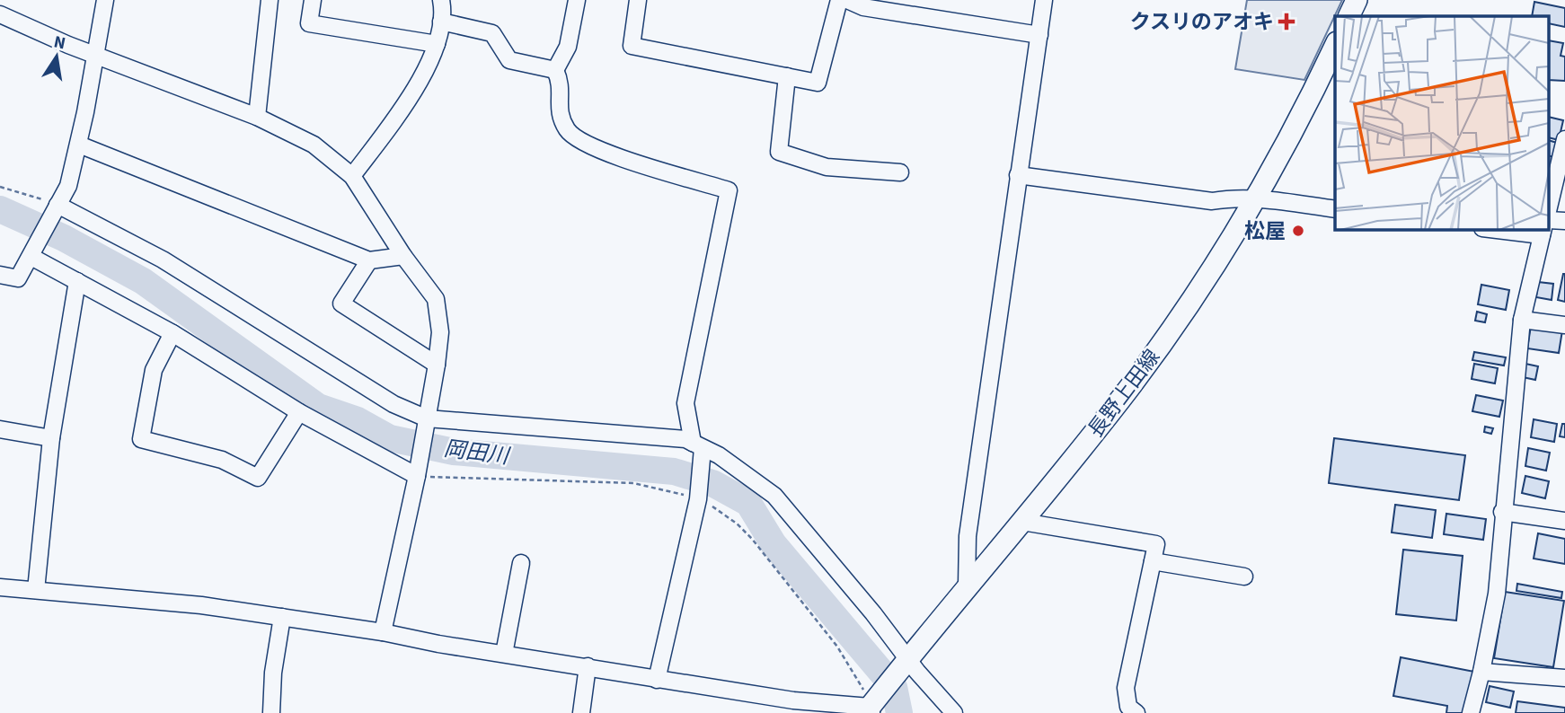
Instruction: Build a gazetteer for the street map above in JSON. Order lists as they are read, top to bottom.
{
  "streets": {
    "main road": ["長野上田線"]
  },
  "water": ["岡田川"],
  "places": {
    "health": ["クスリのアオキ"],
    "other": ["松屋"]
  },
  "north": "top"
}
